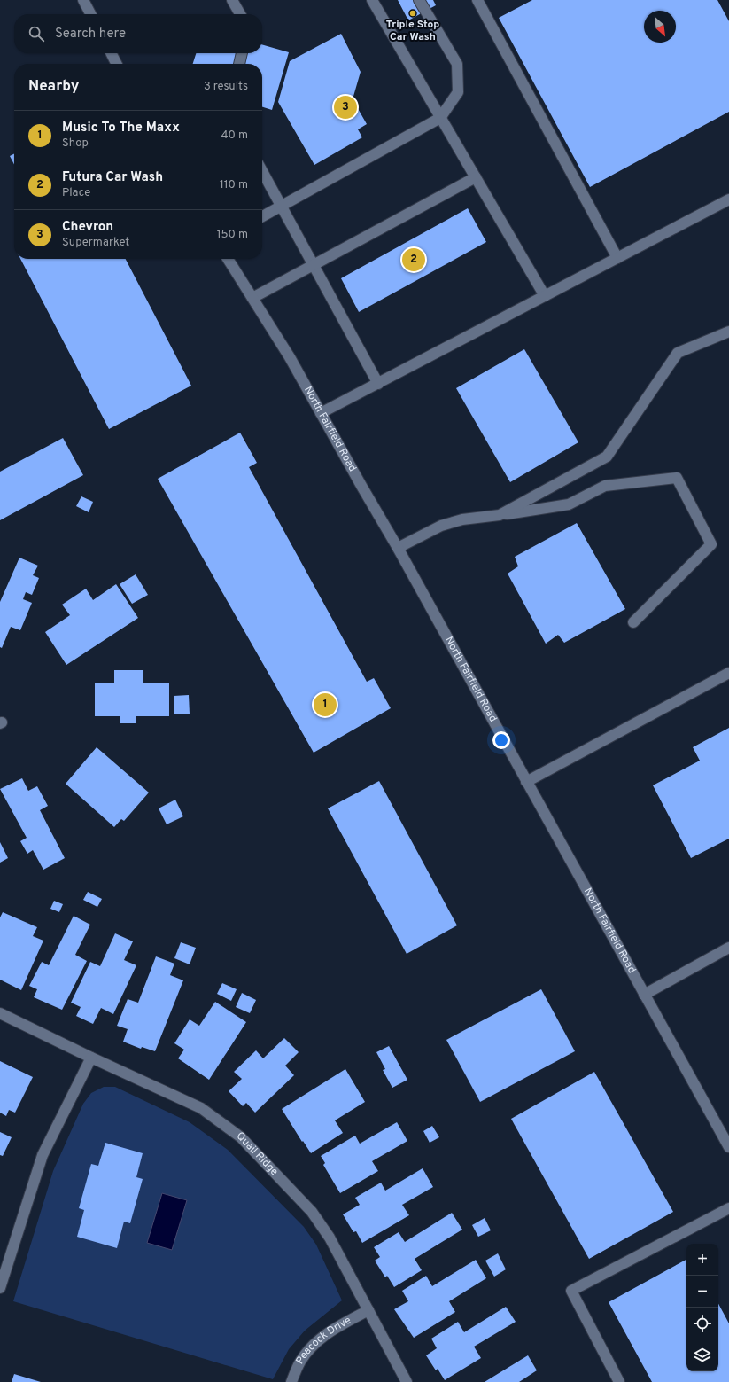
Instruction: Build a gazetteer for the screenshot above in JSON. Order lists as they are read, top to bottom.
{
  "streets": {
    "street": ["North Fairfield Road", "Quail Ridge", "Peacock Drive"]
  },
  "crossings": [
    ["Quail Ridge", "Peacock Drive"]
  ],
  "places": ["Triple Stop Car Wash"],
  "north": "bottom right",
  "page": {
    "search": "Search here",
    "heading": ["Nearby", "3 results"],
    "pins": ["3", "2", "1"],
    "list": [
      {
        "mark": "1",
        "name": "Music To The Maxx",
        "note": "Shop",
        "value": "40 m"
      },
      {
        "mark": "2",
        "name": "Futura Car Wash",
        "note": "Place",
        "value": "110 m"
      },
      {
        "mark": "3",
        "name": "Chevron",
        "note": "Supermarket",
        "value": "150 m"
      }
    ],
    "map_buttons": ["+", "−"]
  }
}
